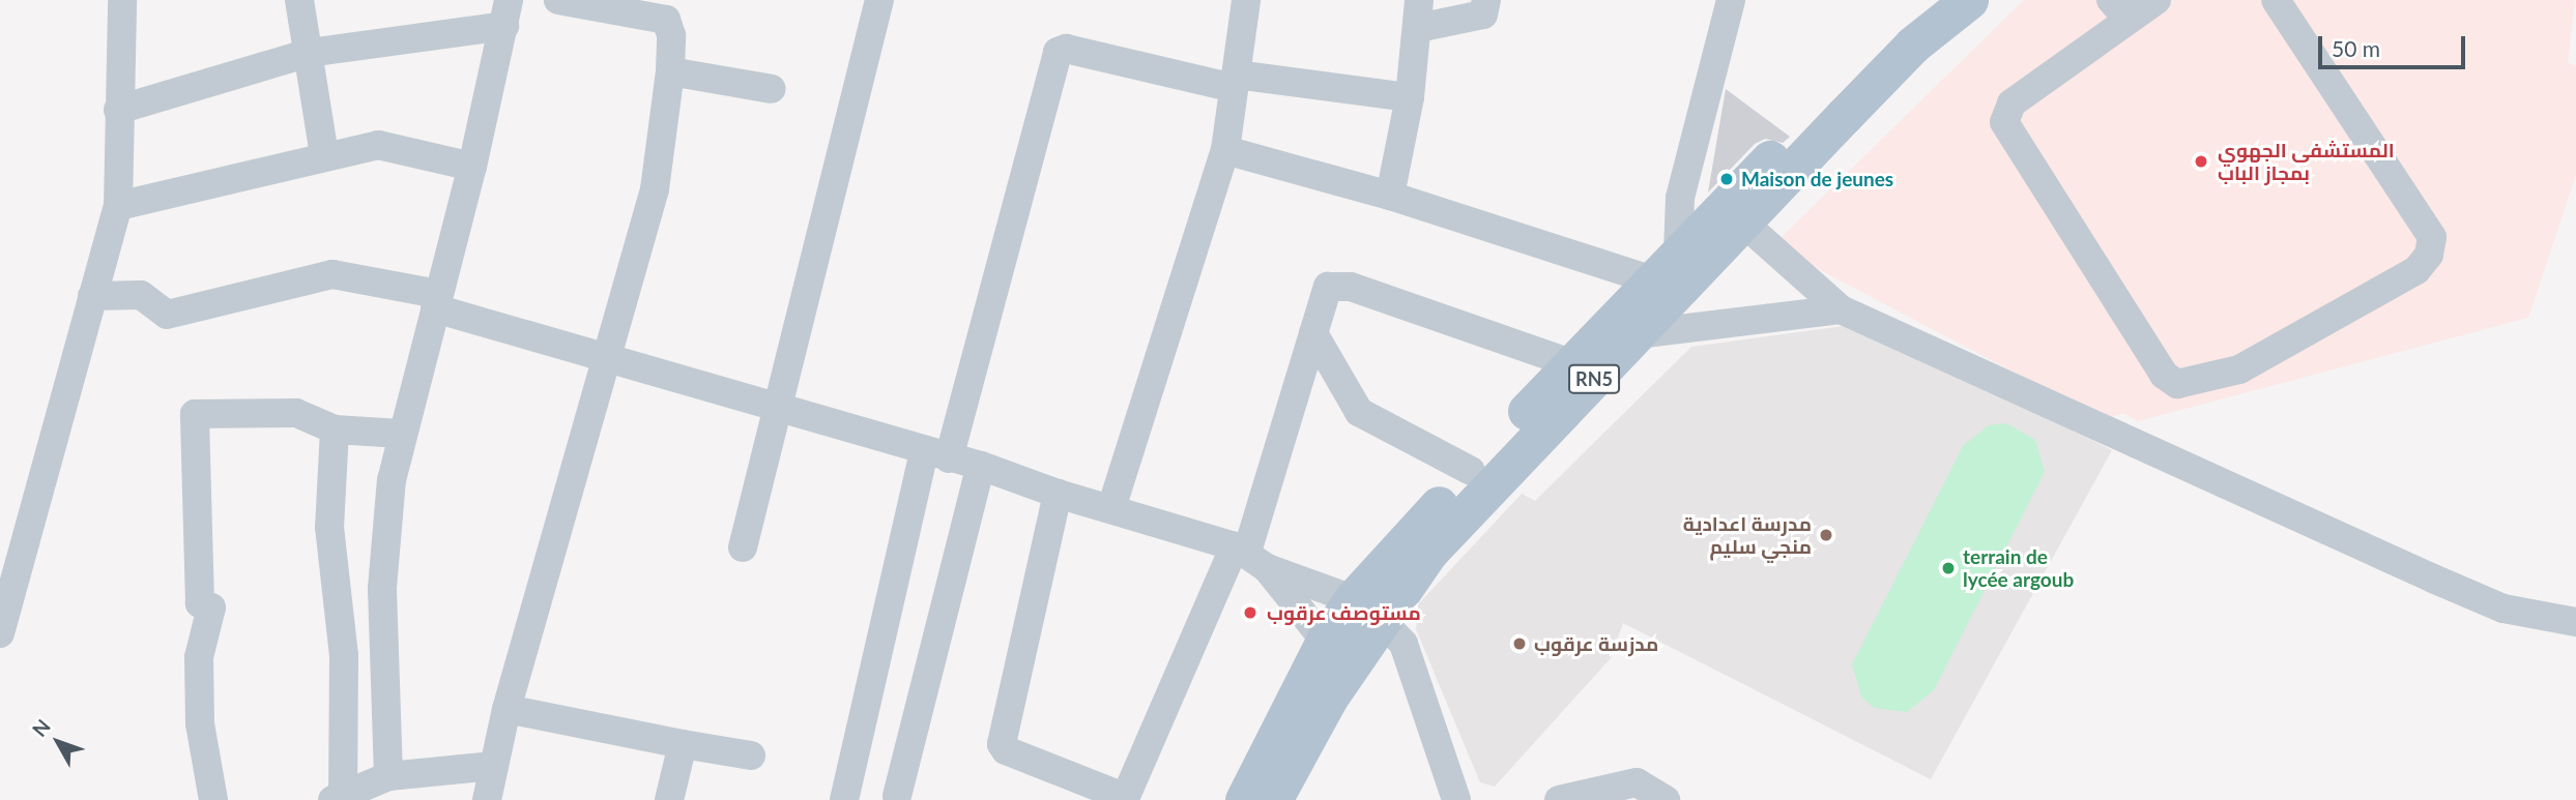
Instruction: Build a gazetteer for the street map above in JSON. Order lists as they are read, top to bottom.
{
  "streets": {
    "main road": ["RN5"]
  },
  "places": [
    "المستشفى الجهوي بمجاز الباب",
    "Maison de jeunes",
    "مدرسة اعدادية منجي سليم",
    "terrain de lycée argoub",
    "مستوصف عرقوب",
    "مدزسة عرقوب"
  ],
  "scale_bar": "50 m",
  "north": "top left"
}
